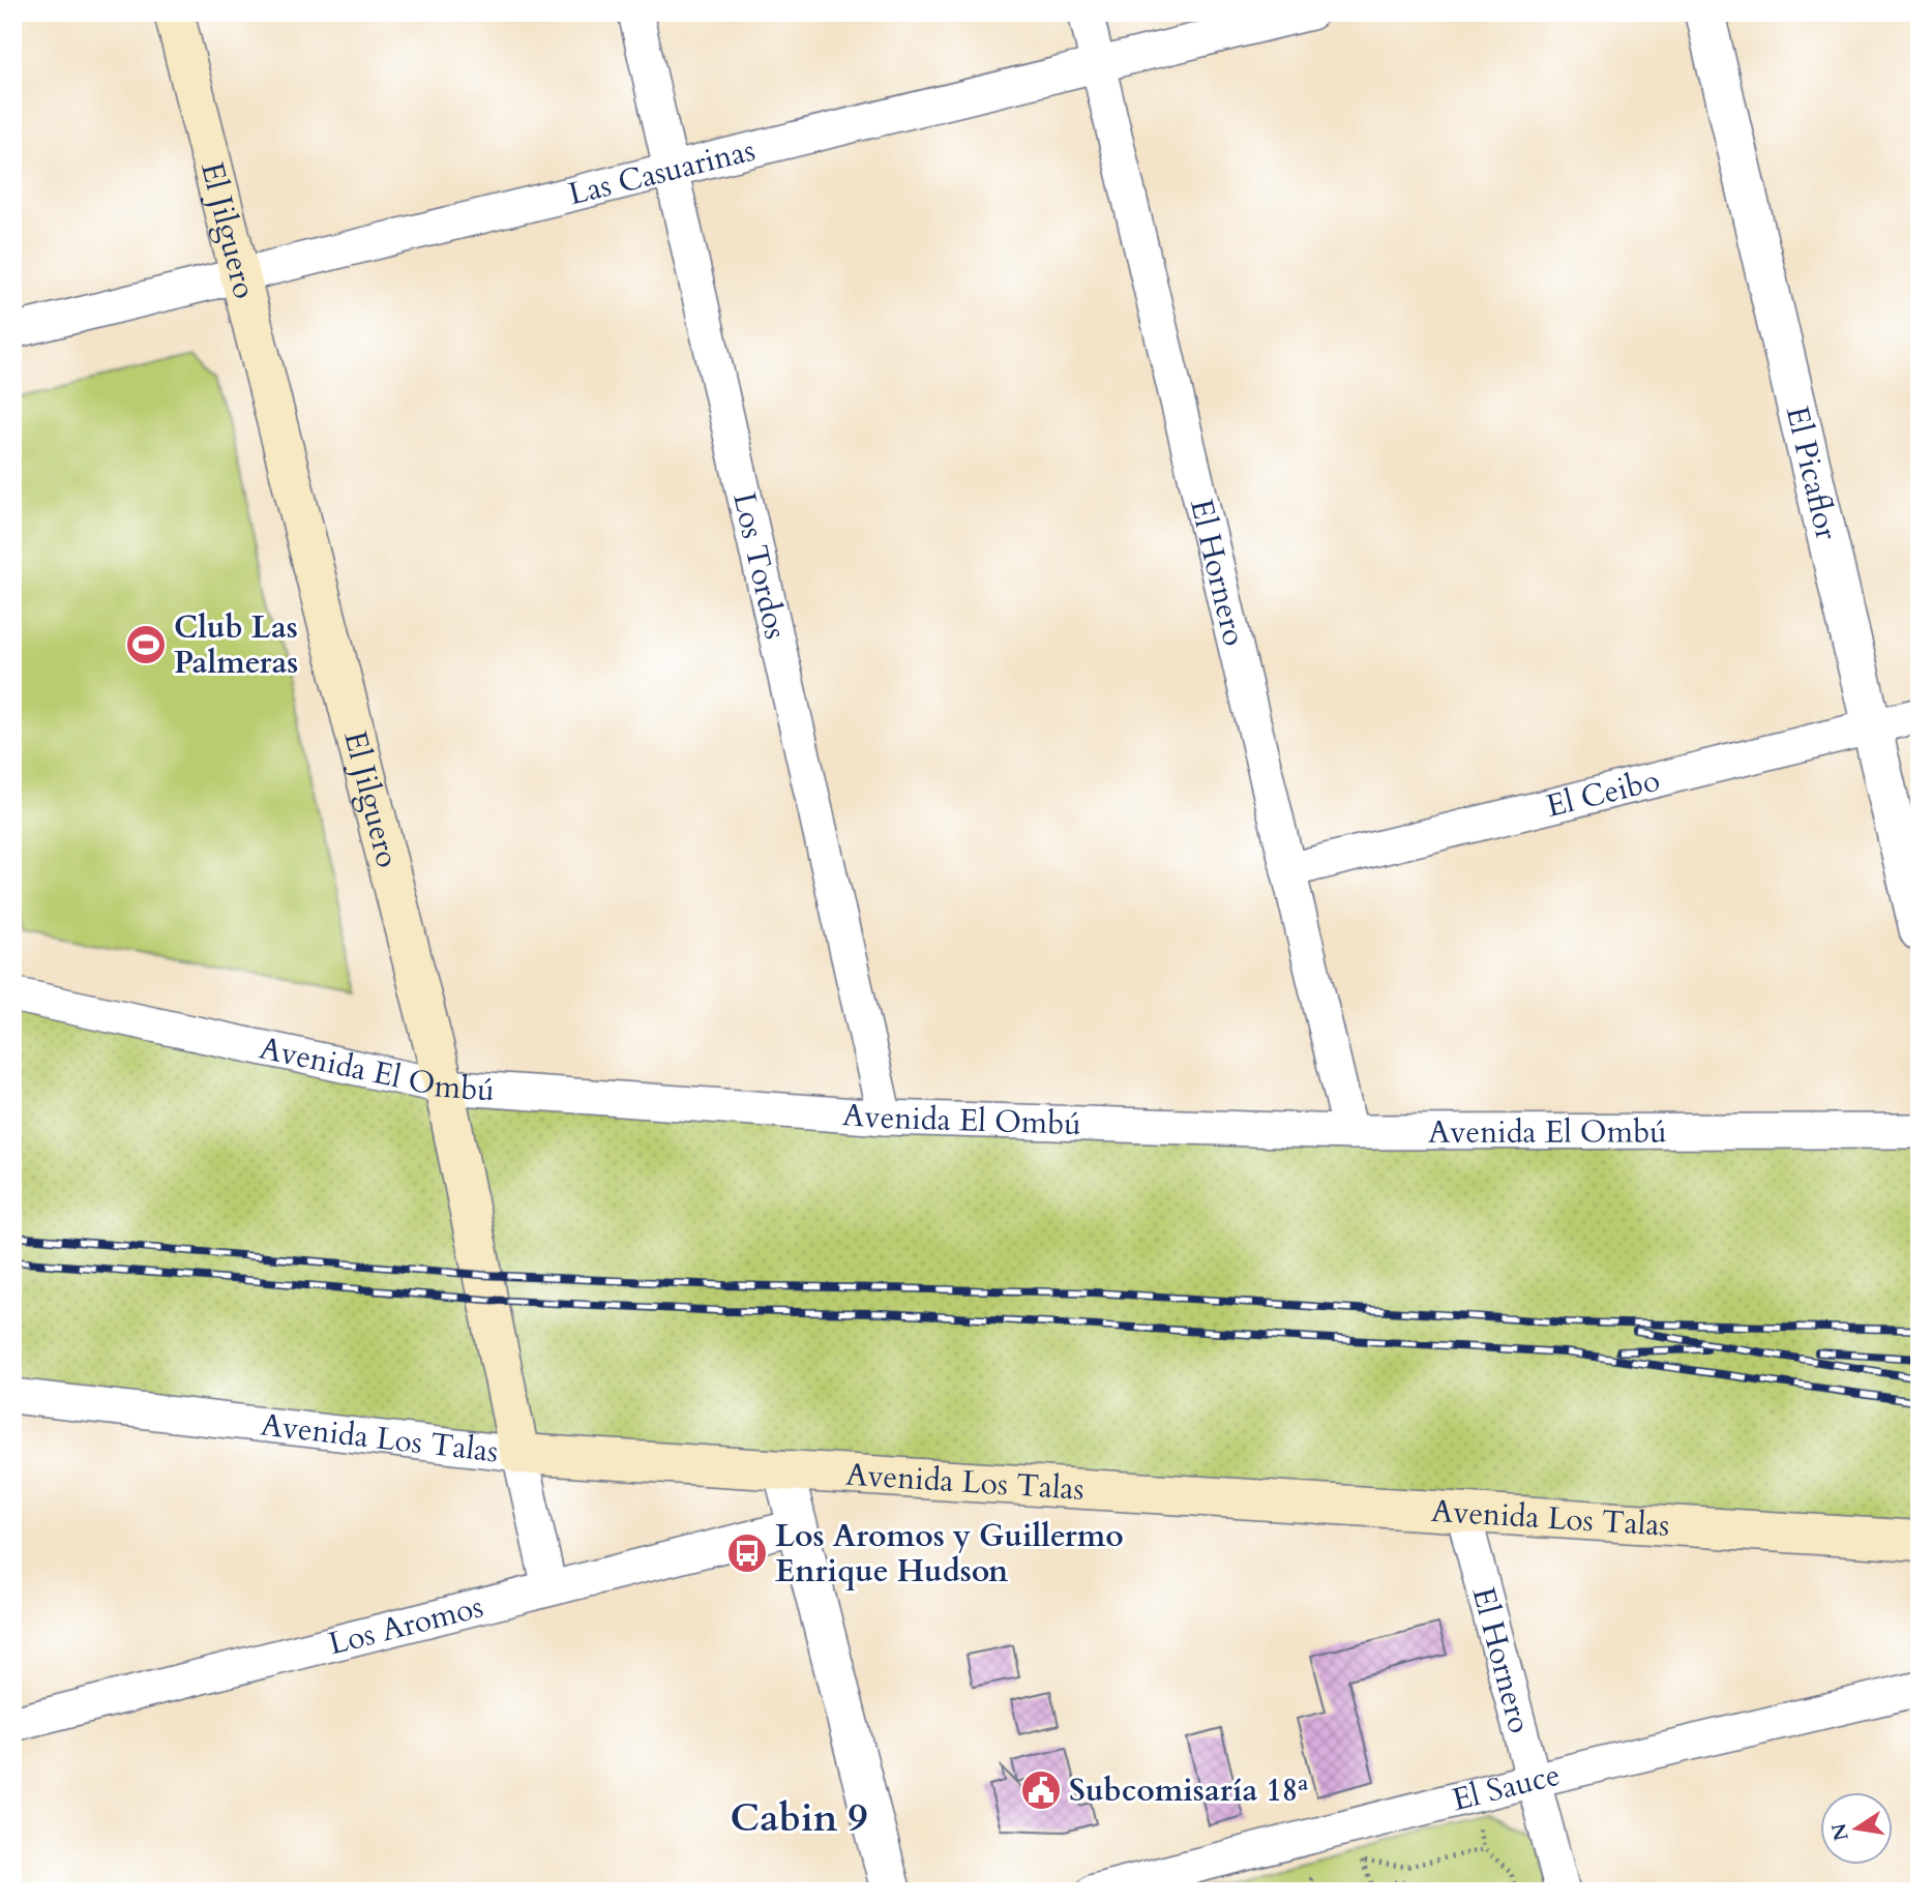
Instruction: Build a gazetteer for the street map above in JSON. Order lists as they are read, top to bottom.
{
  "streets": {
    "main road": ["El Jilguero", "Avenida Los Talas"],
    "street": [
      "Las Casuarinas",
      "El Picaflor",
      "Los Tordos",
      "El Hornero",
      "El Ceibo",
      "Avenida El Ombú",
      "Los Aromos",
      "El Sauce"
    ]
  },
  "crossings": [
    ["Las Casuarinas", "El Jilguero"],
    ["Las Casuarinas", "Los Tordos"],
    ["Las Casuarinas", "El Hornero"],
    ["El Jilguero", "Avenida El Ombú"],
    ["El Jilguero", "Avenida Los Talas"],
    ["El Jilguero", "Los Aromos"],
    ["El Picaflor", "El Ceibo"],
    ["Los Tordos", "Avenida El Ombú"],
    ["El Hornero", "El Ceibo"],
    ["El Hornero", "Avenida El Ombú"],
    ["El Hornero", "Avenida Los Talas"],
    ["El Hornero", "El Sauce"]
  ],
  "districts": ["Cabin 9"],
  "places": {
    "sports": ["Club Las Palmeras"],
    "bus stop": ["Los Aromos y Guillermo Enrique Hudson"],
    "public building": ["Subcomisaría 18ª"]
  },
  "north": "left"
}
